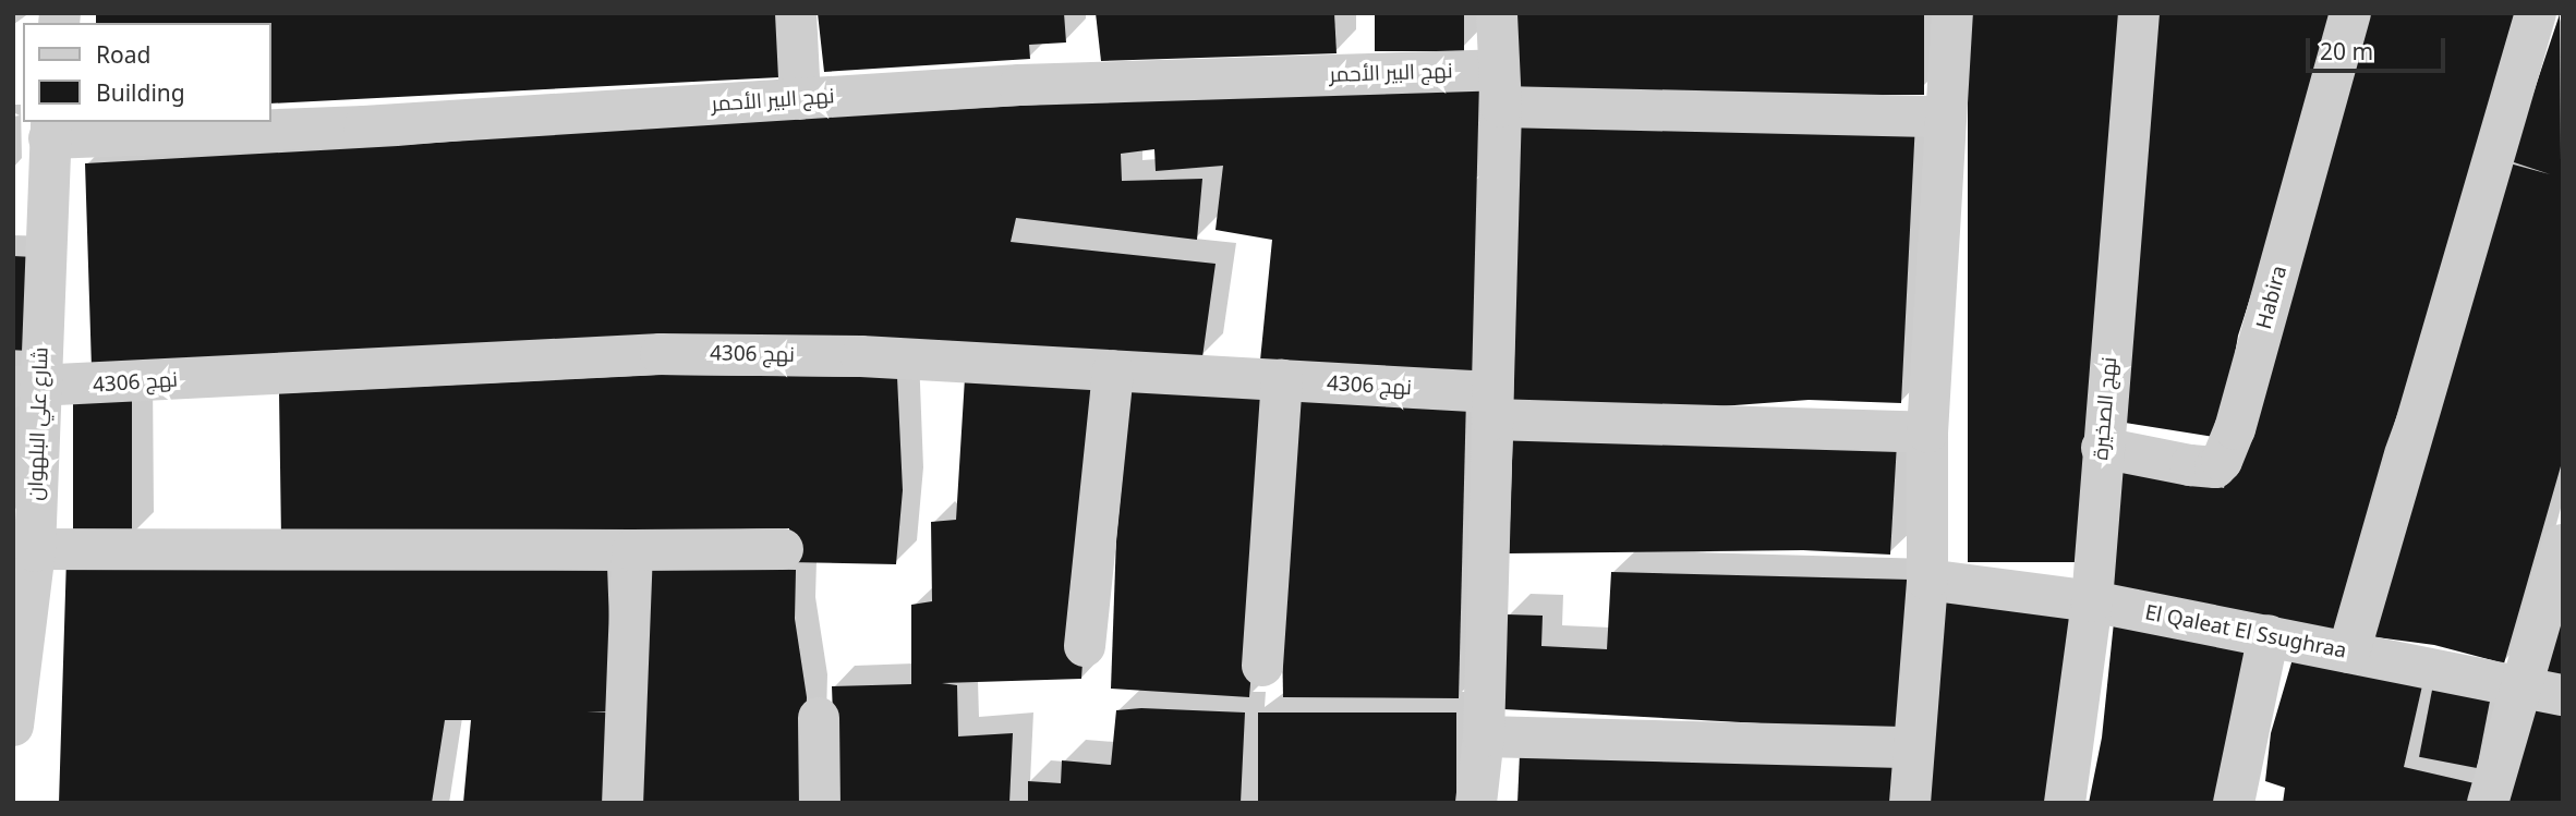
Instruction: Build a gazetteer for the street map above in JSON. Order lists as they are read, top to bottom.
{
  "streets": {
    "street": [
      "نهج البير الأحمر",
      "Habira",
      "نهج 4306",
      "نهج الصخيرة",
      "شارع علي البلهوان",
      "El Qaleat El Ssughraa"
    ]
  },
  "crossings": [
    ["نهج البير الأحمر", "شارع علي البلهوان"],
    ["Habira", "نهج الصخيرة"],
    ["نهج 4306", "شارع علي البلهوان"],
    ["نهج الصخيرة", "El Qaleat El Ssughraa"]
  ],
  "legend": ["Road", "Building"],
  "scale_bar": "20 m"
}
